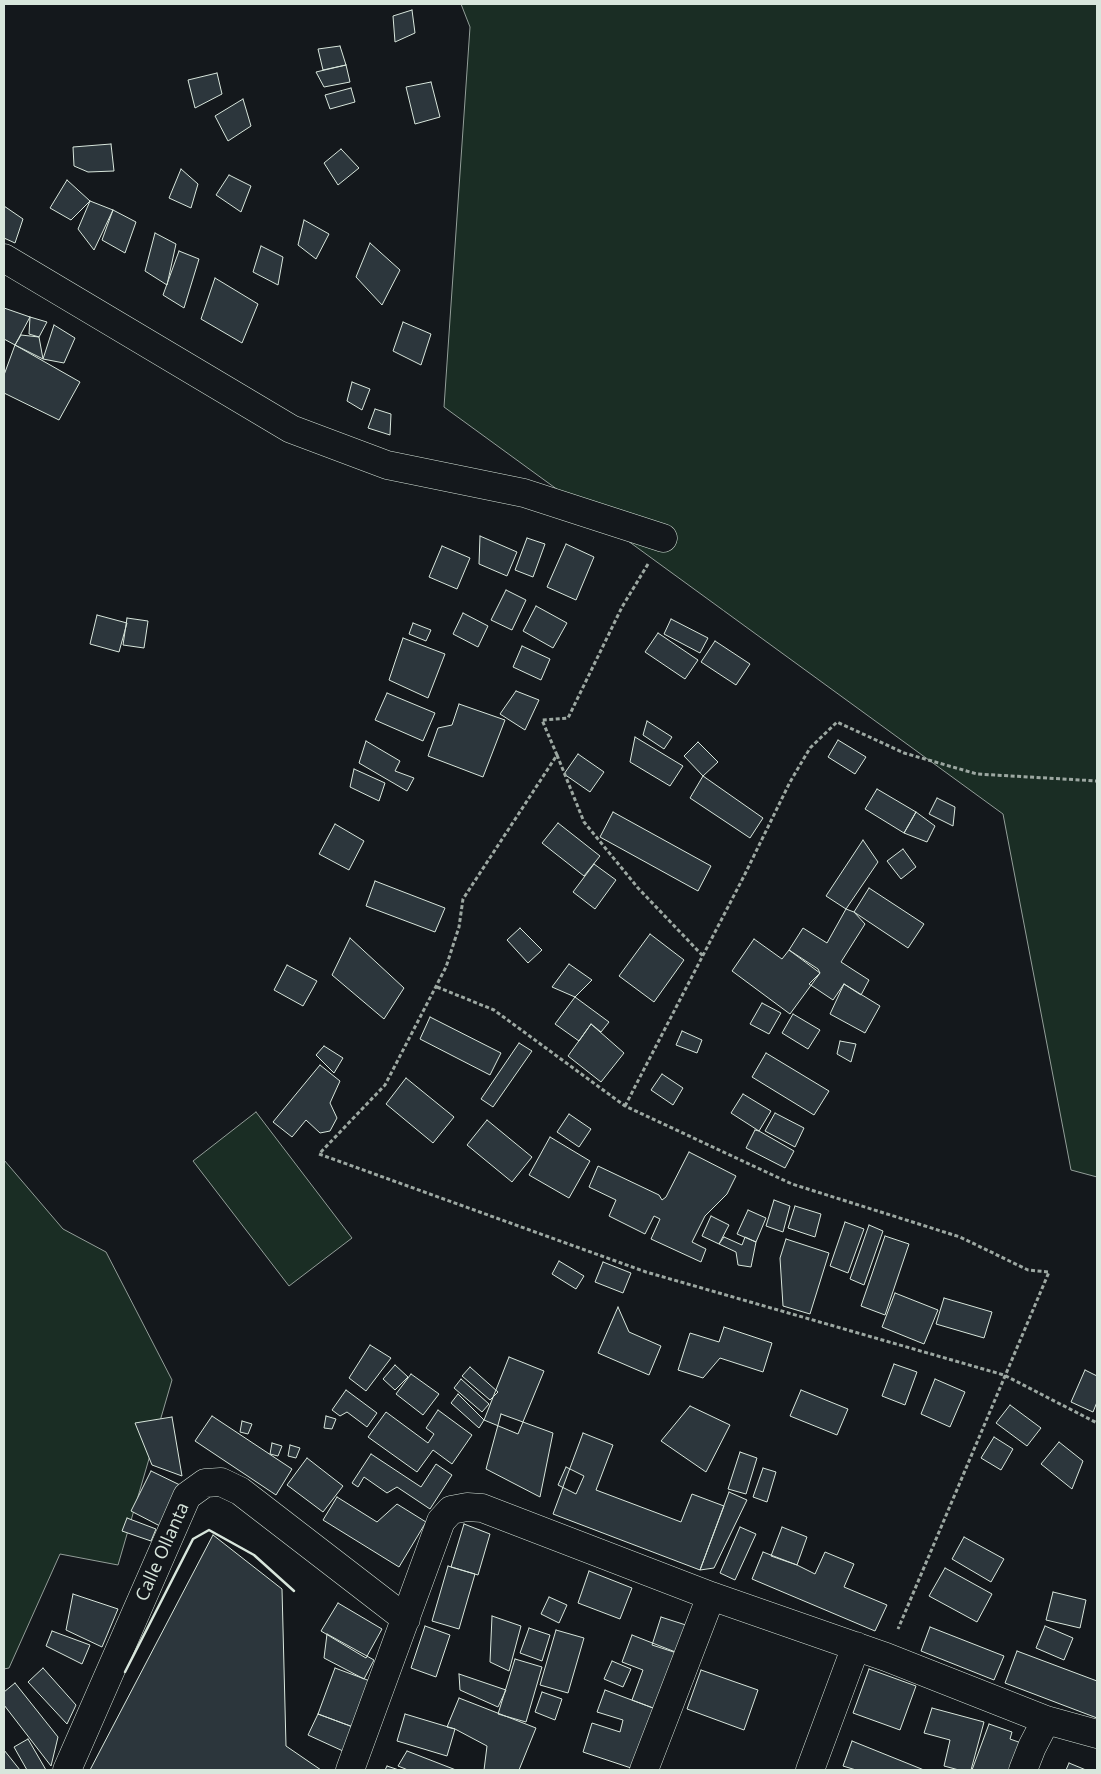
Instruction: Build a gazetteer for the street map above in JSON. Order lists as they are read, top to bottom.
{
  "streets": {
    "street": ["Calle Ollanta"]
  }
}
